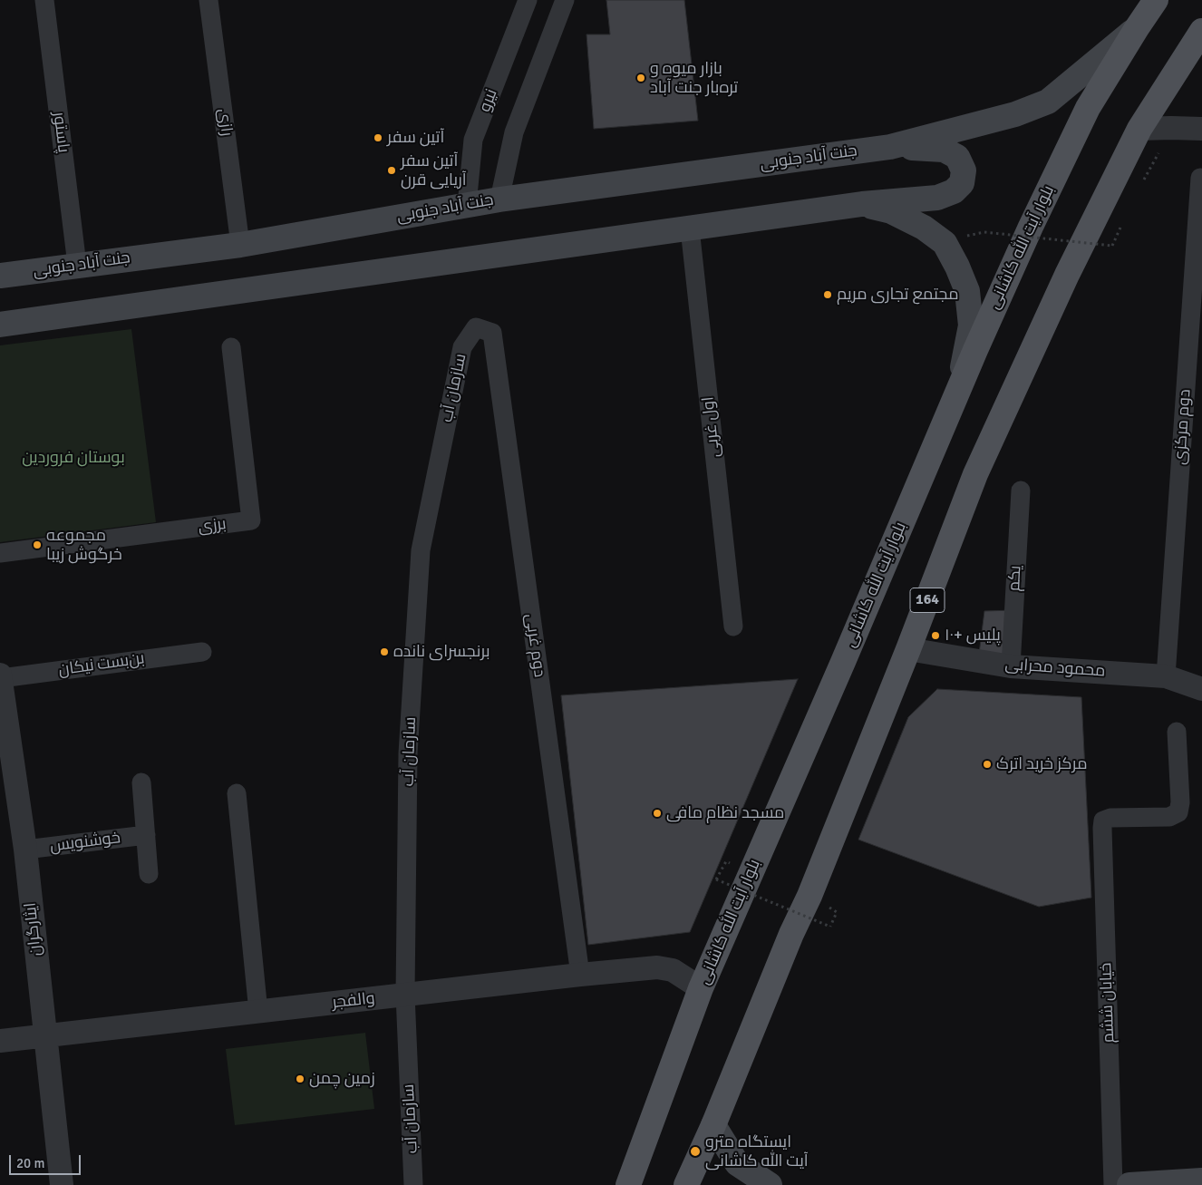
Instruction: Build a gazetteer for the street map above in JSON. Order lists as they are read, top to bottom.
{
  "streets": {
    "main road": ["جنت آباد جنوبی", "بلوار آیت الله کاشانی", "164"],
    "street": [
      "نیرو",
      "رازی",
      "پاستور",
      "سازمان آب",
      "اول غربی",
      "دوم مرکزی",
      "برزی",
      "یکم",
      "دوم غربی",
      "بن‌بست نیکان",
      "محمود محرابی",
      "خوشنویس",
      "ایثارگران",
      "والفجر",
      "خیابان ششم"
    ]
  },
  "crossings": [
    ["نیرو", "جنت آباد جنوبی"],
    ["رازی", "جنت آباد جنوبی"],
    ["پاستور", "جنت آباد جنوبی"],
    ["بلوار آیت الله کاشانی", "والفجر"],
    ["سازمان آب", "دوم غربی"],
    ["سازمان آب", "والفجر"],
    ["دوم مرکزی", "محمود محرابی"],
    ["یکم", "محمود محرابی"],
    ["164", "محمود محرابی"],
    ["دوم غربی", "والفجر"],
    ["بن‌بست نیکان", "ایثارگران"],
    ["خوشنویس", "ایثارگران"],
    ["ایثارگران", "والفجر"]
  ],
  "parks": ["بوستان فروردین"],
  "places": [
    "بازار میوه و تره‌بار جنت آباد",
    "آتین سفر",
    "آتین سفر آریایی قرن",
    "مجتمع تجاری مریم",
    "مجموعه خرگوش زیبا",
    "پلیس +۱۰",
    "برنجسرای نانده",
    "مرکز خرید اترک",
    "مسجد نظام مافی",
    "زمین چمن",
    "ایستگاه مترو آیت الله کاشانی"
  ],
  "scale_bar": "20 m"
}
